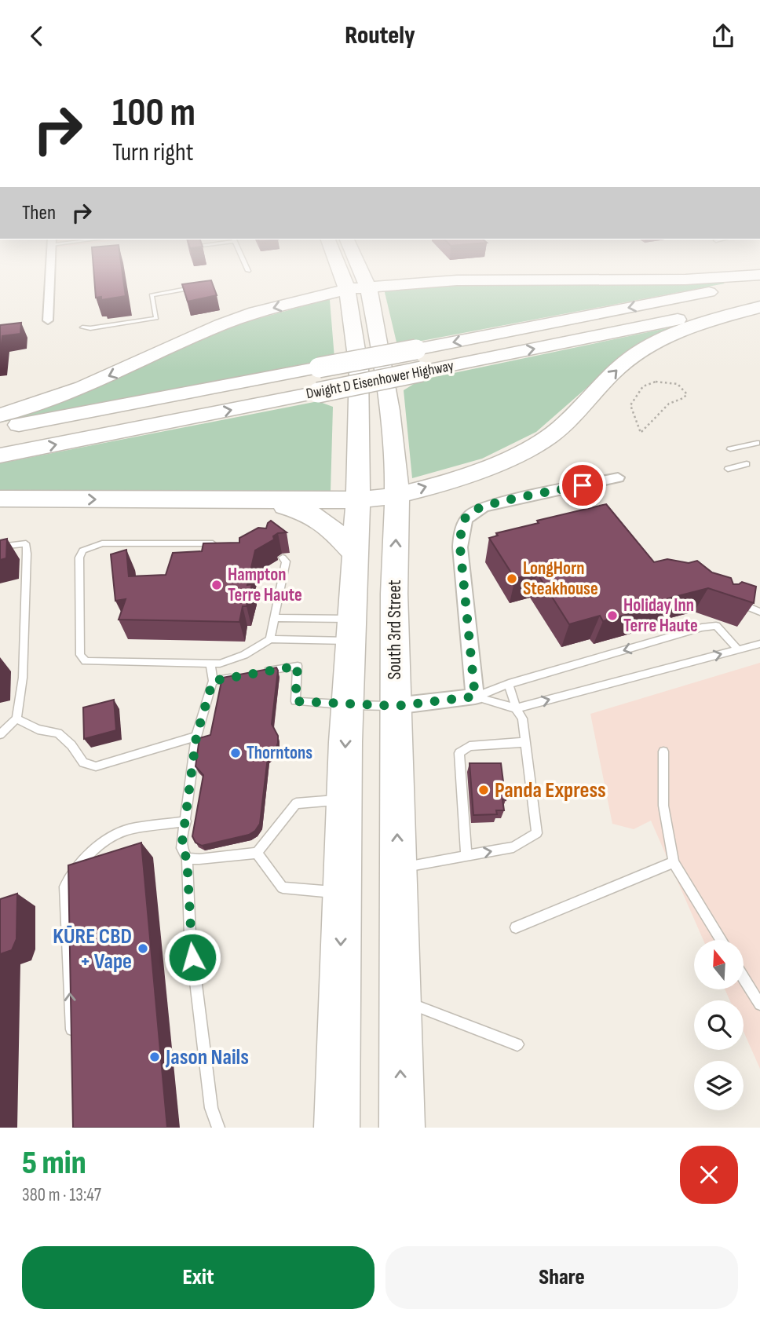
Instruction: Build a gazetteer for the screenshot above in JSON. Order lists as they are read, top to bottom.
{
  "streets": {
    "highway": ["Dwight D Eisenhower Highway", "South 3rd Street"]
  },
  "places": [
    "LongHorn Steakhouse",
    "Hampton Terre Haute",
    "Holiday Inn Terre Haute",
    "Thorntons",
    "Panda Express",
    "KŪRE CBD + Vape",
    "Jason Nails"
  ],
  "north": "top",
  "page": {
    "header": "Routely",
    "turn": ["100 m", "Turn right"],
    "then": "Then",
    "heading": ["5 min", "380 m · 13:47"],
    "buttons": ["Exit", "Share"]
  }
}
